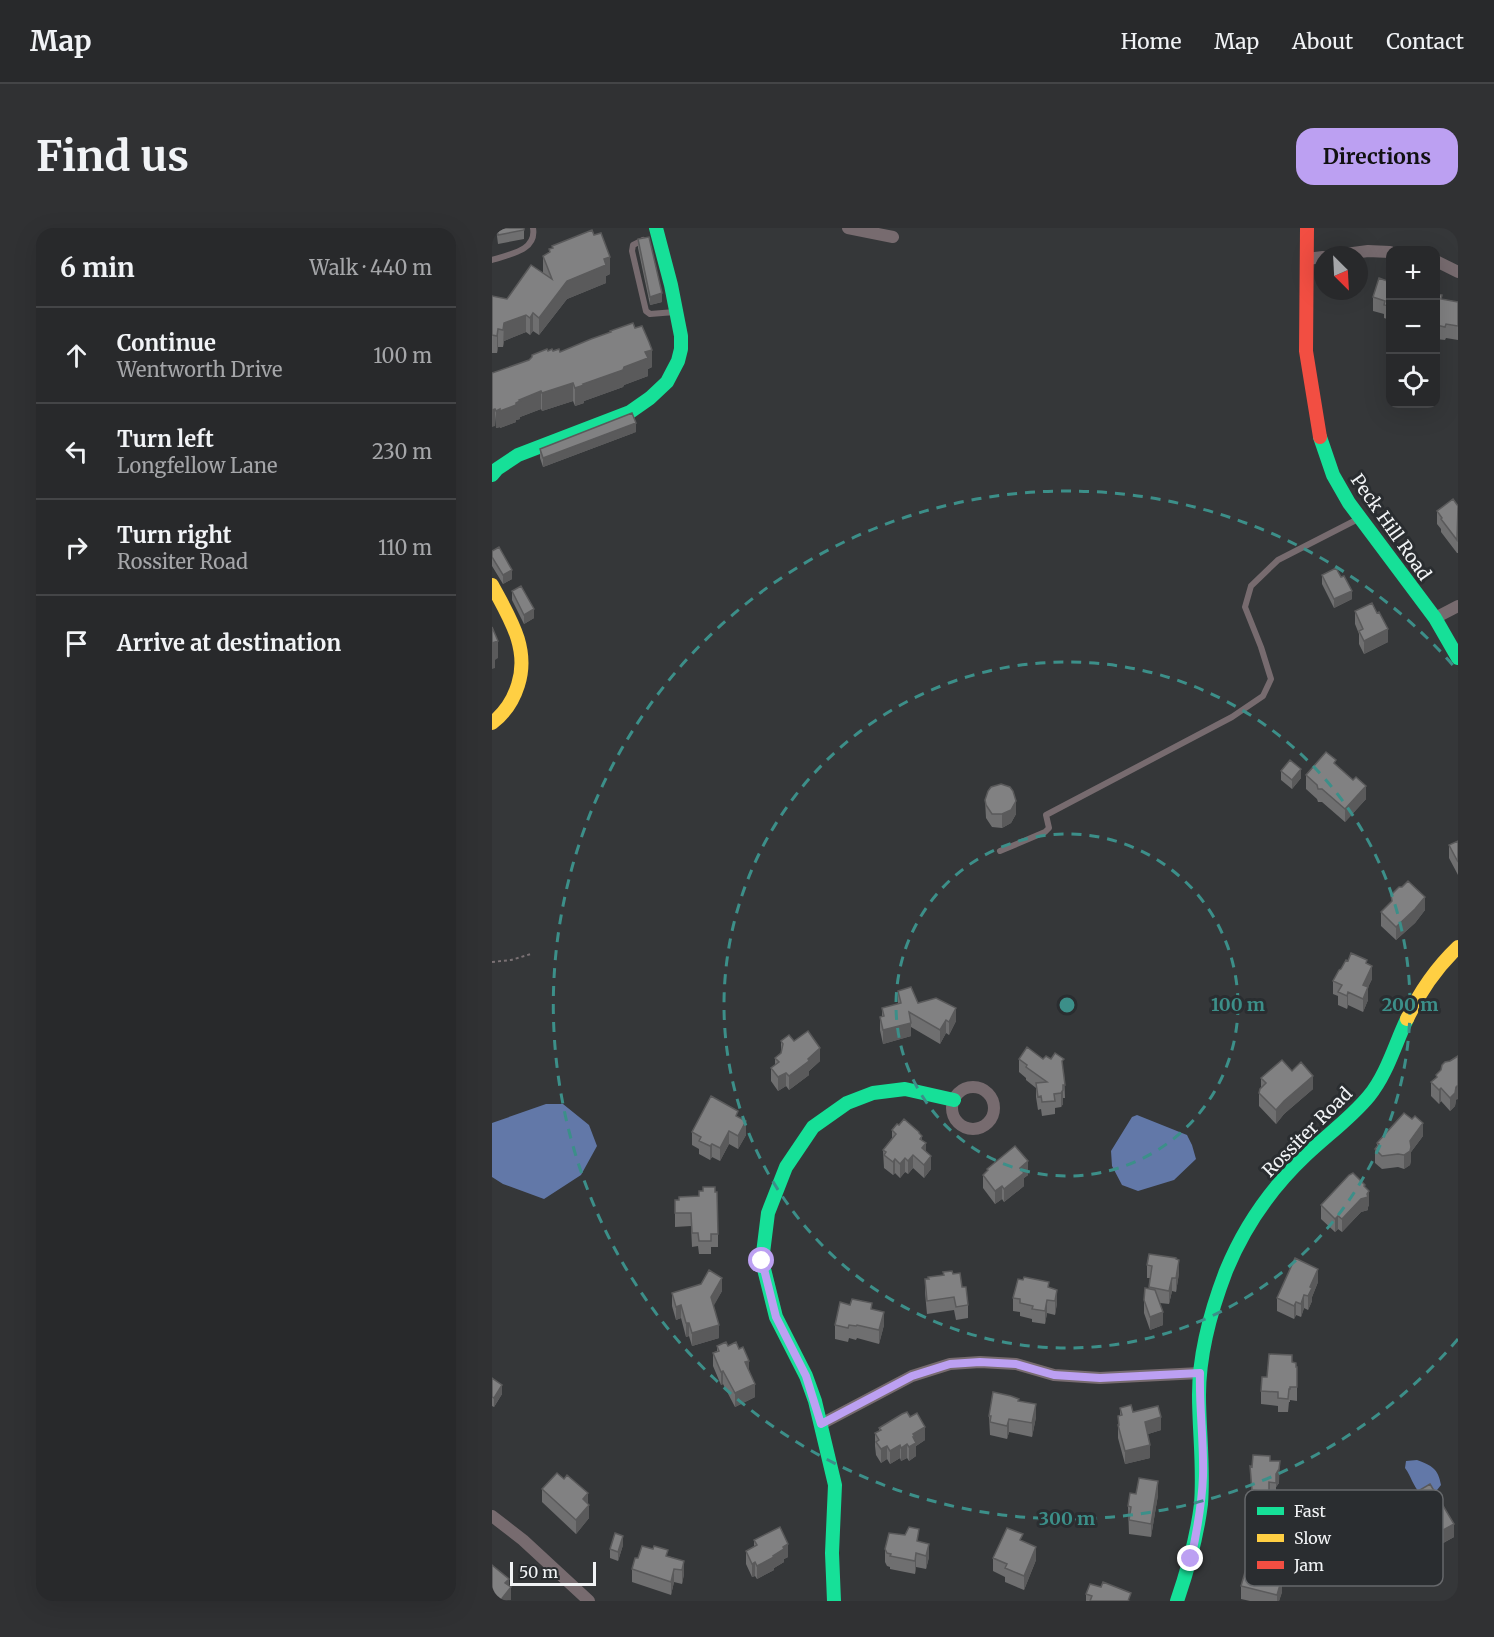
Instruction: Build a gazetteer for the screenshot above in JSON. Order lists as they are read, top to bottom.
{
  "streets": {
    "street": ["Peck Hill Road", "Rossiter Road"]
  },
  "legend": ["Fast", "Slow", "Jam"],
  "scale_bar": "50 m",
  "north": "bottom right",
  "page": {
    "header": "Map",
    "nav": [
      "Home",
      "Map",
      "About",
      "Contact"
    ],
    "buttons": "Directions",
    "title": "Find us",
    "heading": ["6 min", "Walk · 440 m"],
    "map_buttons": ["+", "−"],
    "list": [
      ["Continue", "Wentworth Drive", "100 m"],
      ["Turn left", "Longfellow Lane", "230 m"],
      ["Turn right", "Rossiter Road", "110 m"],
      "Arrive at destination"
    ],
    "scale": "50 m"
  },
  "rings": ["100 m", "200 m", "300 m"]
}
